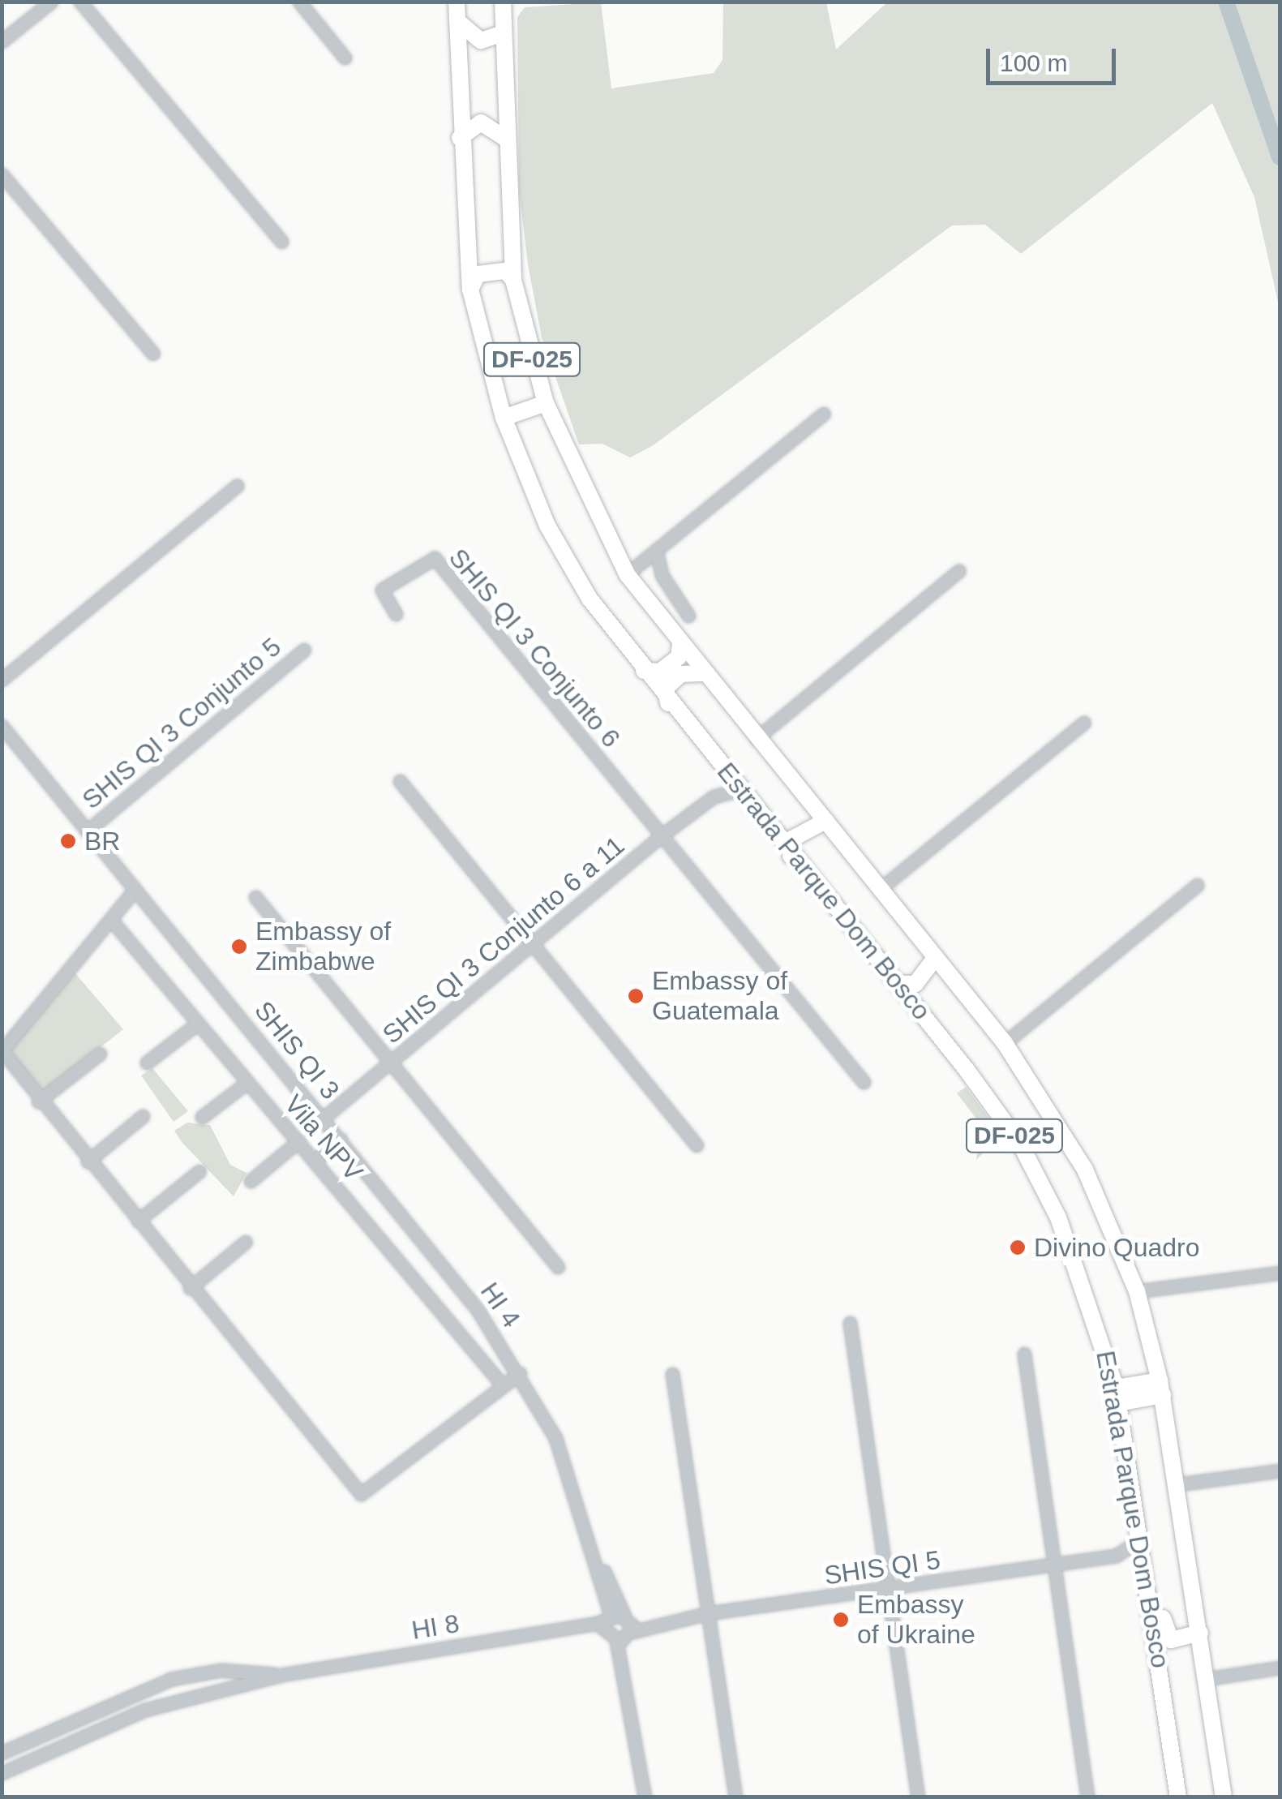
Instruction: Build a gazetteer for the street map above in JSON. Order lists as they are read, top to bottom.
{
  "streets": {
    "main road": ["DF-025", "Estrada Parque Dom Bosco"],
    "street": [
      "SHIS QI 3 Conjunto 6",
      "SHIS QI 3 Conjunto 5",
      "SHIS QI 3 Conjunto 6 a 11",
      "SHIS QI 3",
      "Vila NPV",
      "HI 4",
      "SHIS QI 5",
      "HI 8"
    ]
  },
  "crossings": [
    ["SHIS QI 3 Conjunto 6", "SHIS QI 3 Conjunto 6 a 11"],
    ["SHIS QI 3 Conjunto 5", "SHIS QI 3"],
    ["Estrada Parque Dom Bosco", "SHIS QI 3 Conjunto 6 a 11"],
    ["Estrada Parque Dom Bosco", "SHIS QI 5"],
    ["SHIS QI 3 Conjunto 6 a 11", "SHIS QI 3"],
    ["SHIS QI 3", "HI 4"],
    ["HI 4", "SHIS QI 5"],
    ["HI 4", "HI 8"],
    ["SHIS QI 5", "HI 8"]
  ],
  "places": [
    "BR",
    "Embassy of Zimbabwe",
    "Embassy of Guatemala",
    "Divino Quadro",
    "Embassy of Ukraine"
  ],
  "scale_bar": "100 m"
}
